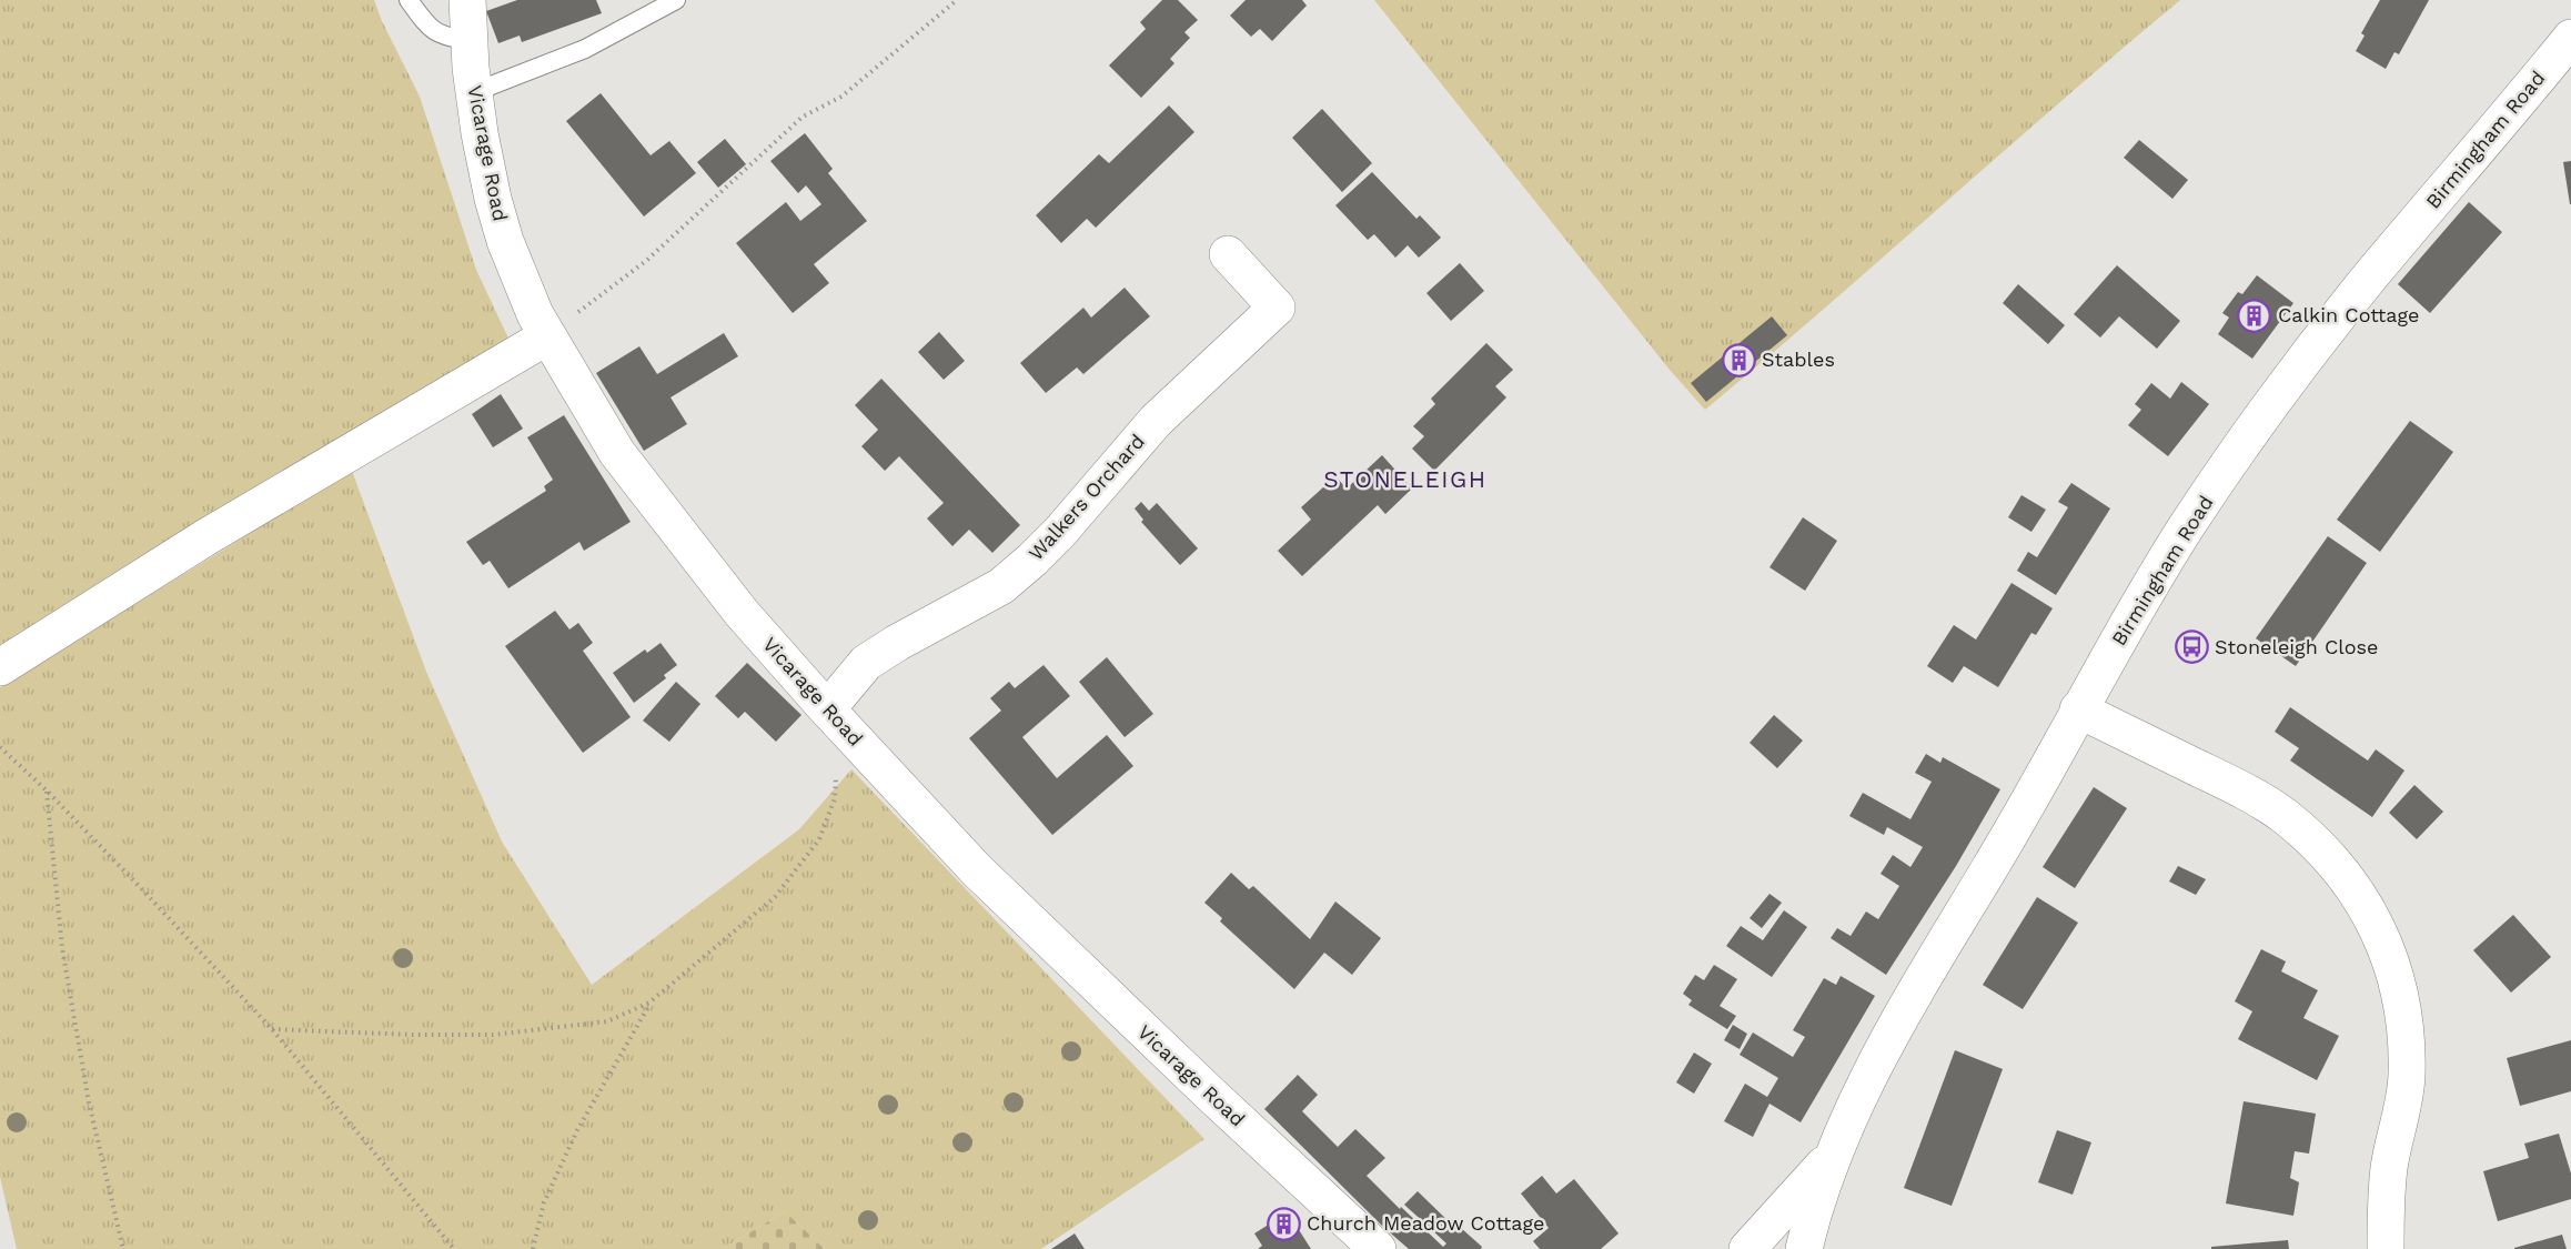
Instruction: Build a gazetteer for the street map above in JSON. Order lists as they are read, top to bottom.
{
  "streets": {
    "street": ["Birmingham Road", "Vicarage Road", "Walkers Orchard"]
  },
  "crossings": [
    ["Vicarage Road", "Walkers Orchard"]
  ],
  "districts": ["STONELEIGH"],
  "places": {
    "building": ["Calkin Cottage", "Stables", "Church Meadow Cottage"],
    "bus stop": ["Stoneleigh Close"]
  }
}
